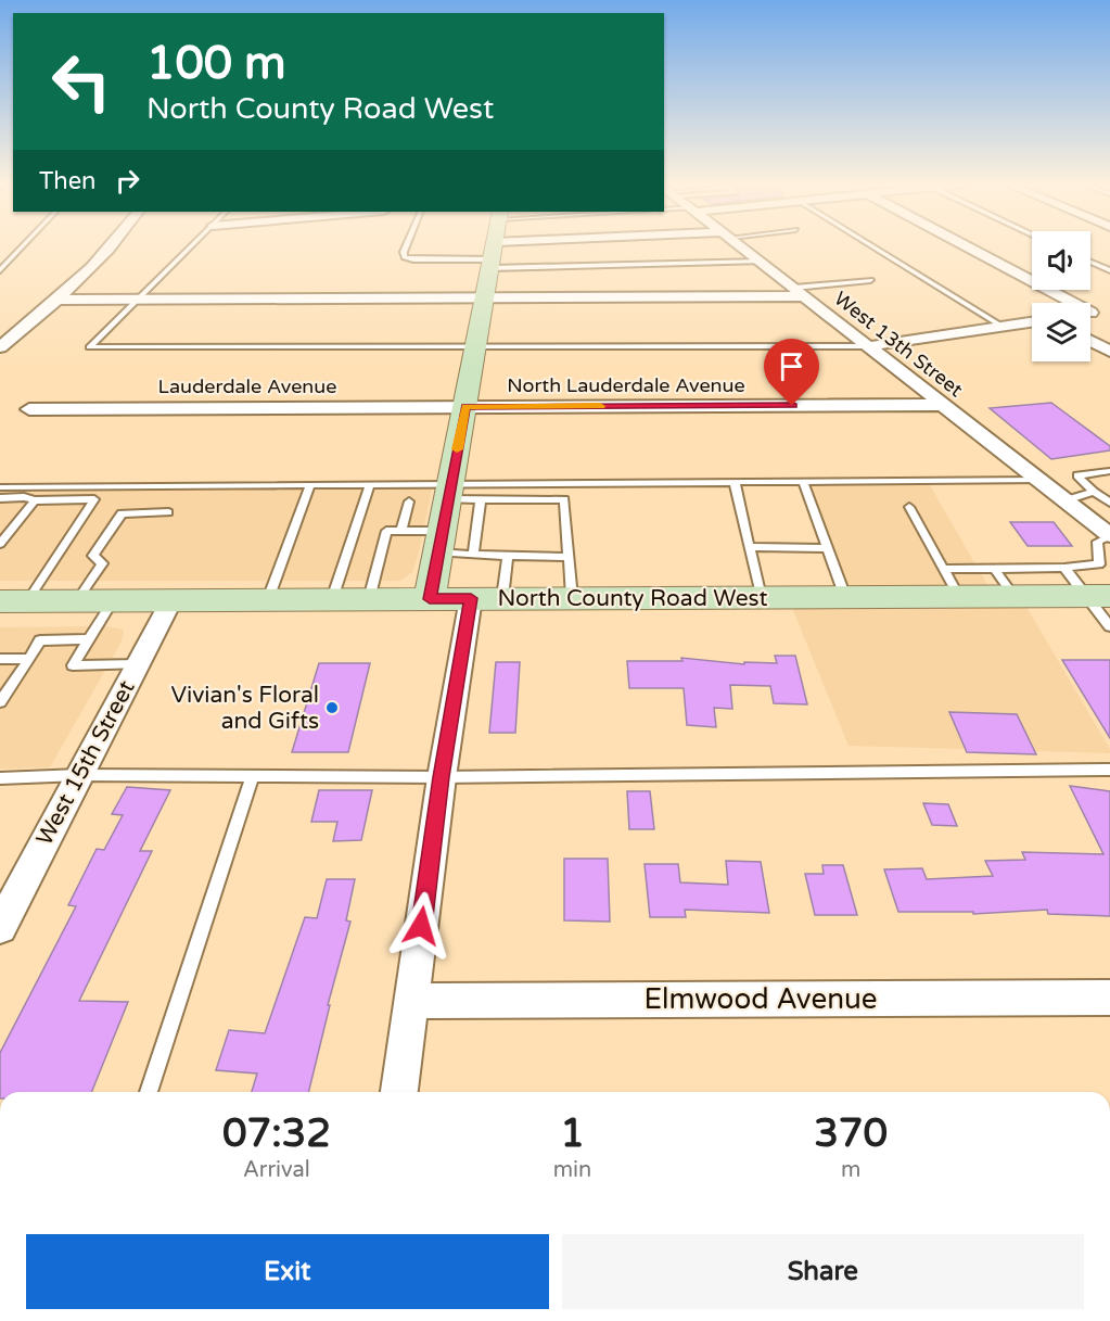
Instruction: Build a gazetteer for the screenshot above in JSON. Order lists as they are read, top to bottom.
{
  "streets": {
    "main road": ["North County Road West"],
    "street": [
      "West 13th Street",
      "North Lauderdale Avenue",
      "Lauderdale Avenue",
      "West 15th Street",
      "Elmwood Avenue"
    ]
  },
  "crossings": [
    ["West 13th Street", "North Lauderdale Avenue"],
    ["North Lauderdale Avenue", "Lauderdale Avenue"],
    ["North County Road West", "West 15th Street"]
  ],
  "places": ["Vivian's Floral and Gifts"],
  "page": {
    "turn": ["100 m", "North County Road West"],
    "then": "Then",
    "eta": [
      "07:32",
      "Arrival",
      "1",
      "min",
      "370",
      "m"
    ],
    "buttons": ["Exit", "Share"]
  }
}
